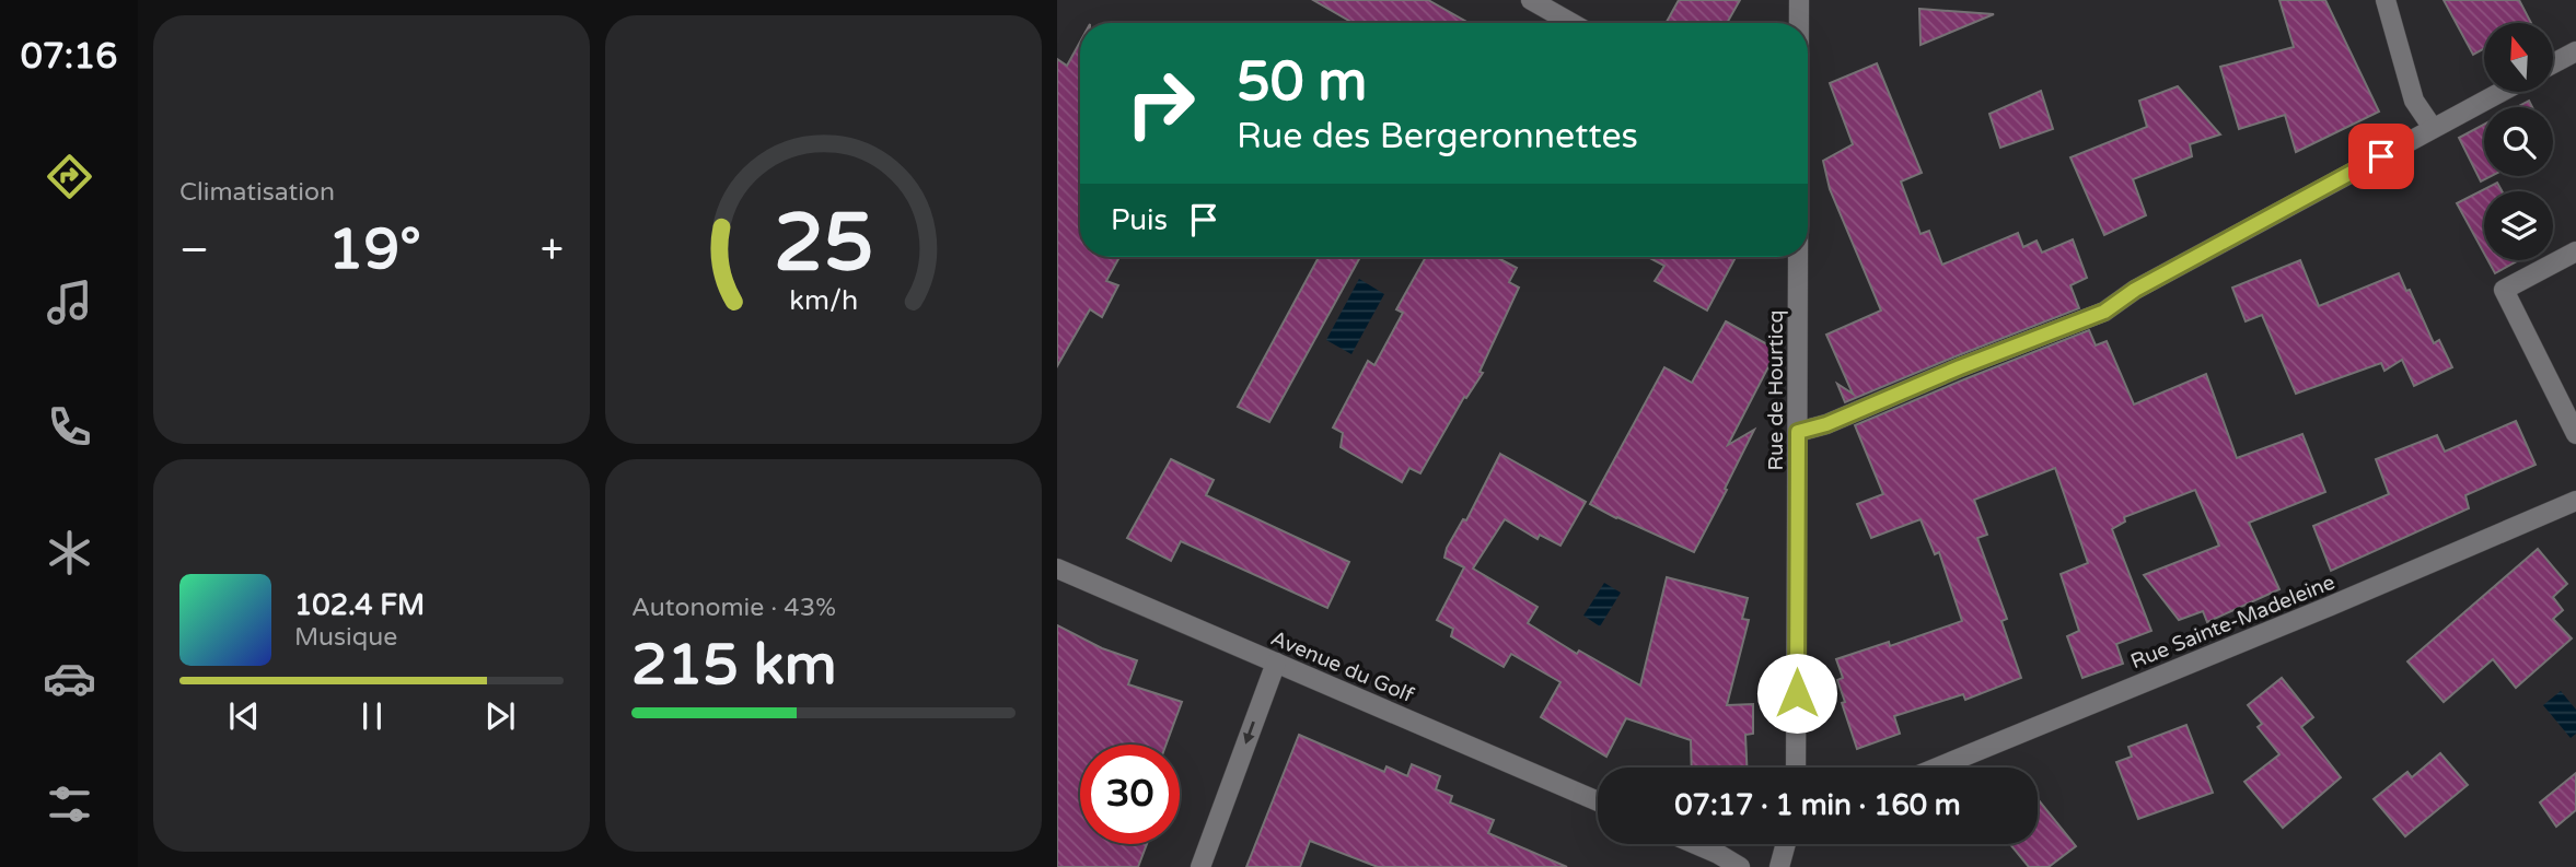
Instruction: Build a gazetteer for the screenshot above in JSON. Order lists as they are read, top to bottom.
{
  "streets": {
    "street": ["Rue de Hourticq", "Rue Sainte-Madeleine", "Avenue du Golf"]
  },
  "north": "top",
  "page": {
    "tabs": "07:16",
    "tile": [
      "Climatisation",
      ["Autonomie · 43%", "215 km"]
    ],
    "turn": ["50 m", "Rue des Bergeronnettes"],
    "then": "Puis",
    "heat": ["−", "19°", "+"],
    "song": ["102.4 FM", "Musique"],
    "limit": "30",
    "trip": "07:17 · 1 min · 160 m",
    "gauge": ["25", "km/h"]
  }
}
